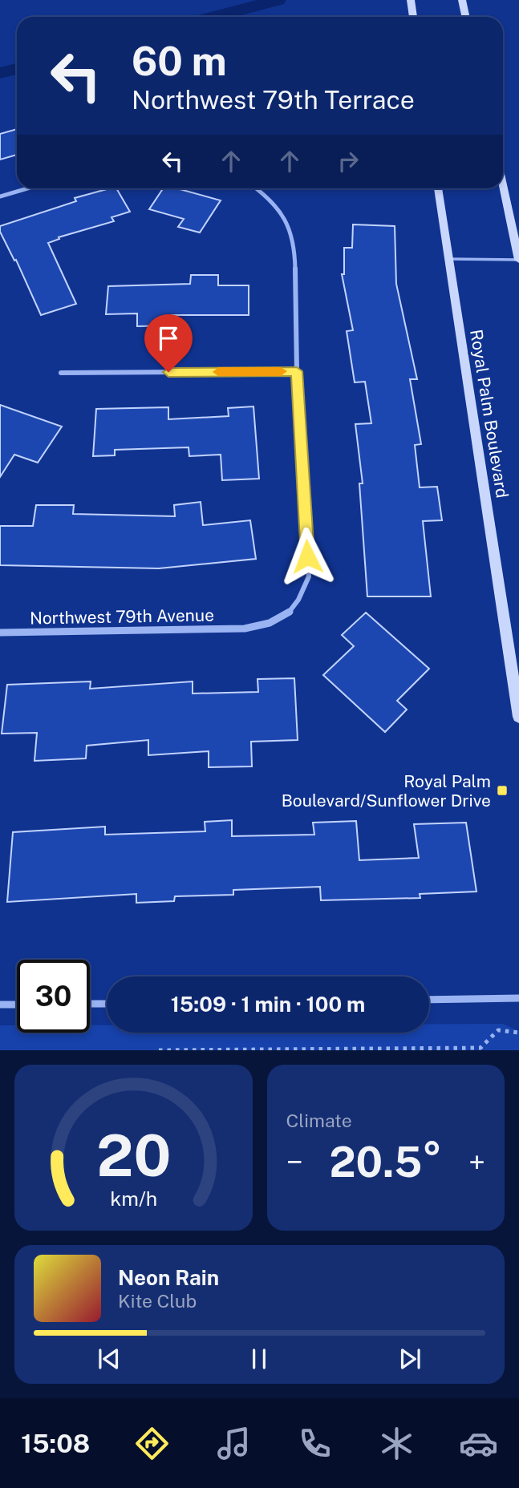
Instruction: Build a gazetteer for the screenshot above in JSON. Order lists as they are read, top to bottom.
{
  "streets": {
    "main road": ["Royal Palm Boulevard"],
    "street": ["Northwest 79th Avenue"]
  },
  "places": {
    "transit": ["Royal Palm Boulevard/Sunflower Drive"]
  },
  "page": {
    "turn": ["60 m", "Northwest 79th Terrace"],
    "limit": "30",
    "trip": "15:09 · 1 min · 100 m",
    "tile": "Climate",
    "heat": ["−", "20.5°", "+"],
    "song": ["Neon Rain", "Kite Club"],
    "tabs": "15:08",
    "gauge": ["20", "km/h"]
  }
}
